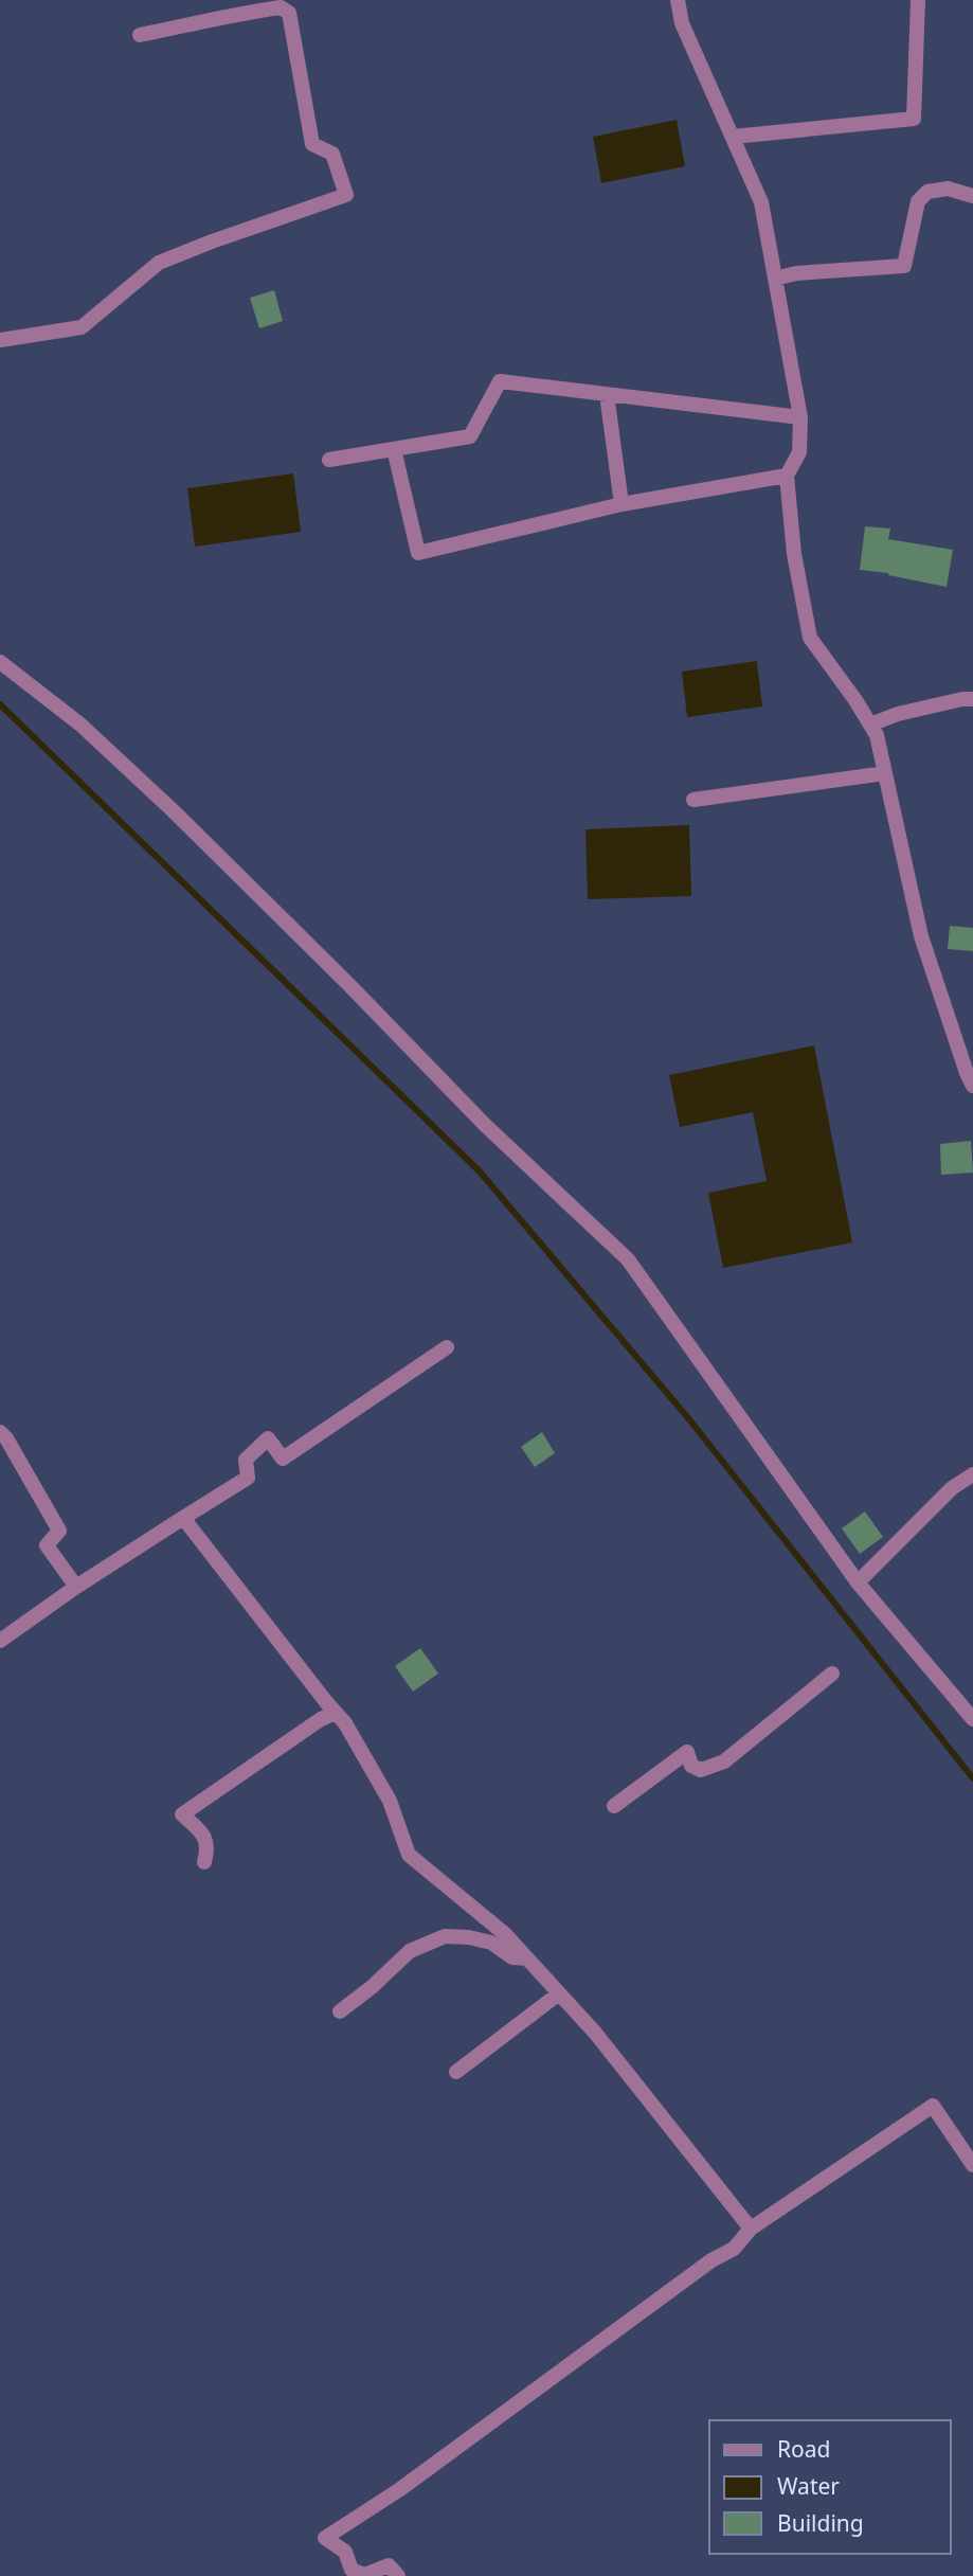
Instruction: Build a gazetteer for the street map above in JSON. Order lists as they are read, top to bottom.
{
  "legend": ["Road", "Water", "Building"]
}
